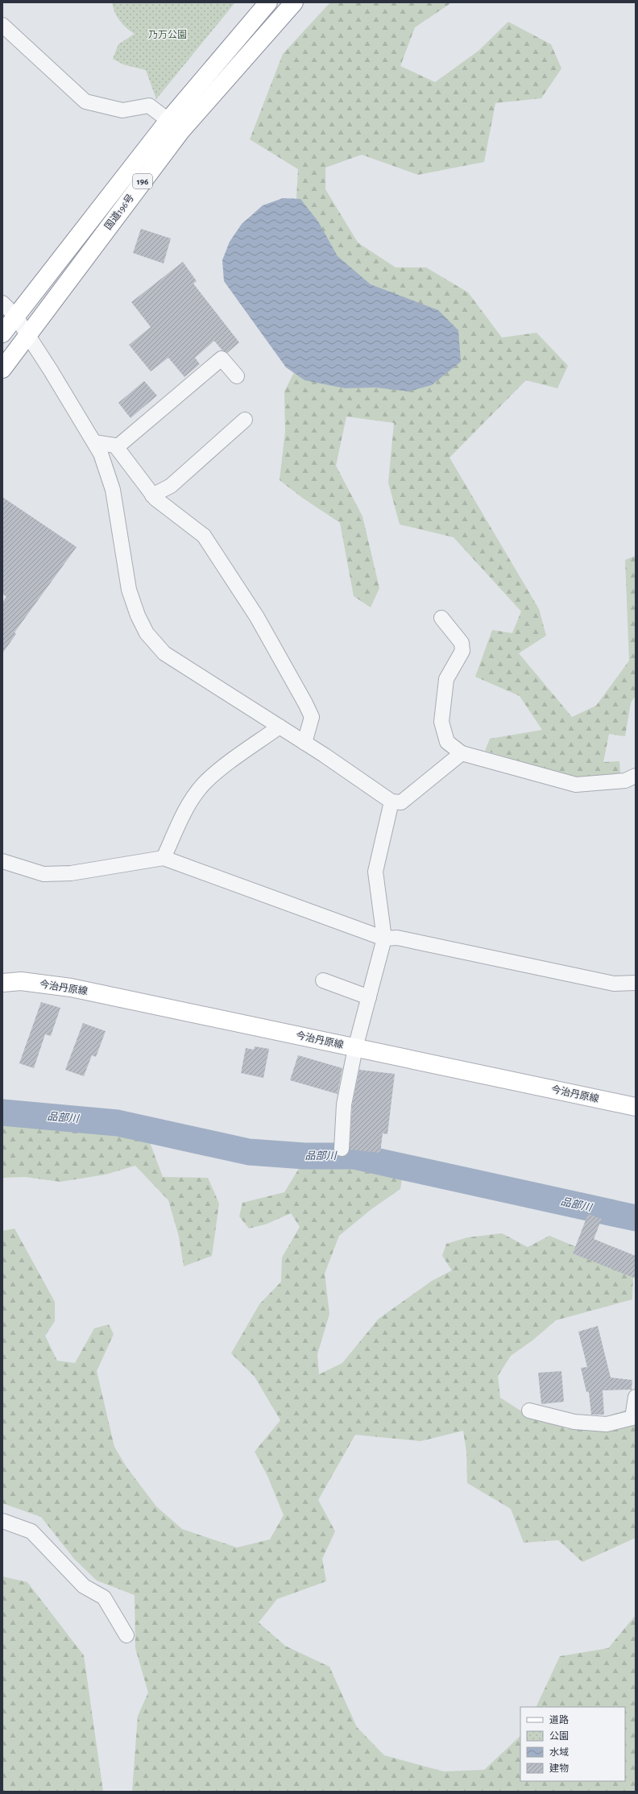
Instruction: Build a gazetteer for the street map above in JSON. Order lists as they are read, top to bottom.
{
  "streets": {
    "main road": ["196", "国道196号", "今治丹原線"]
  },
  "water": ["品部川"],
  "parks": ["乃万公園"],
  "legend": [
    "道路",
    "公園",
    "水域",
    "建物"
  ]
}
